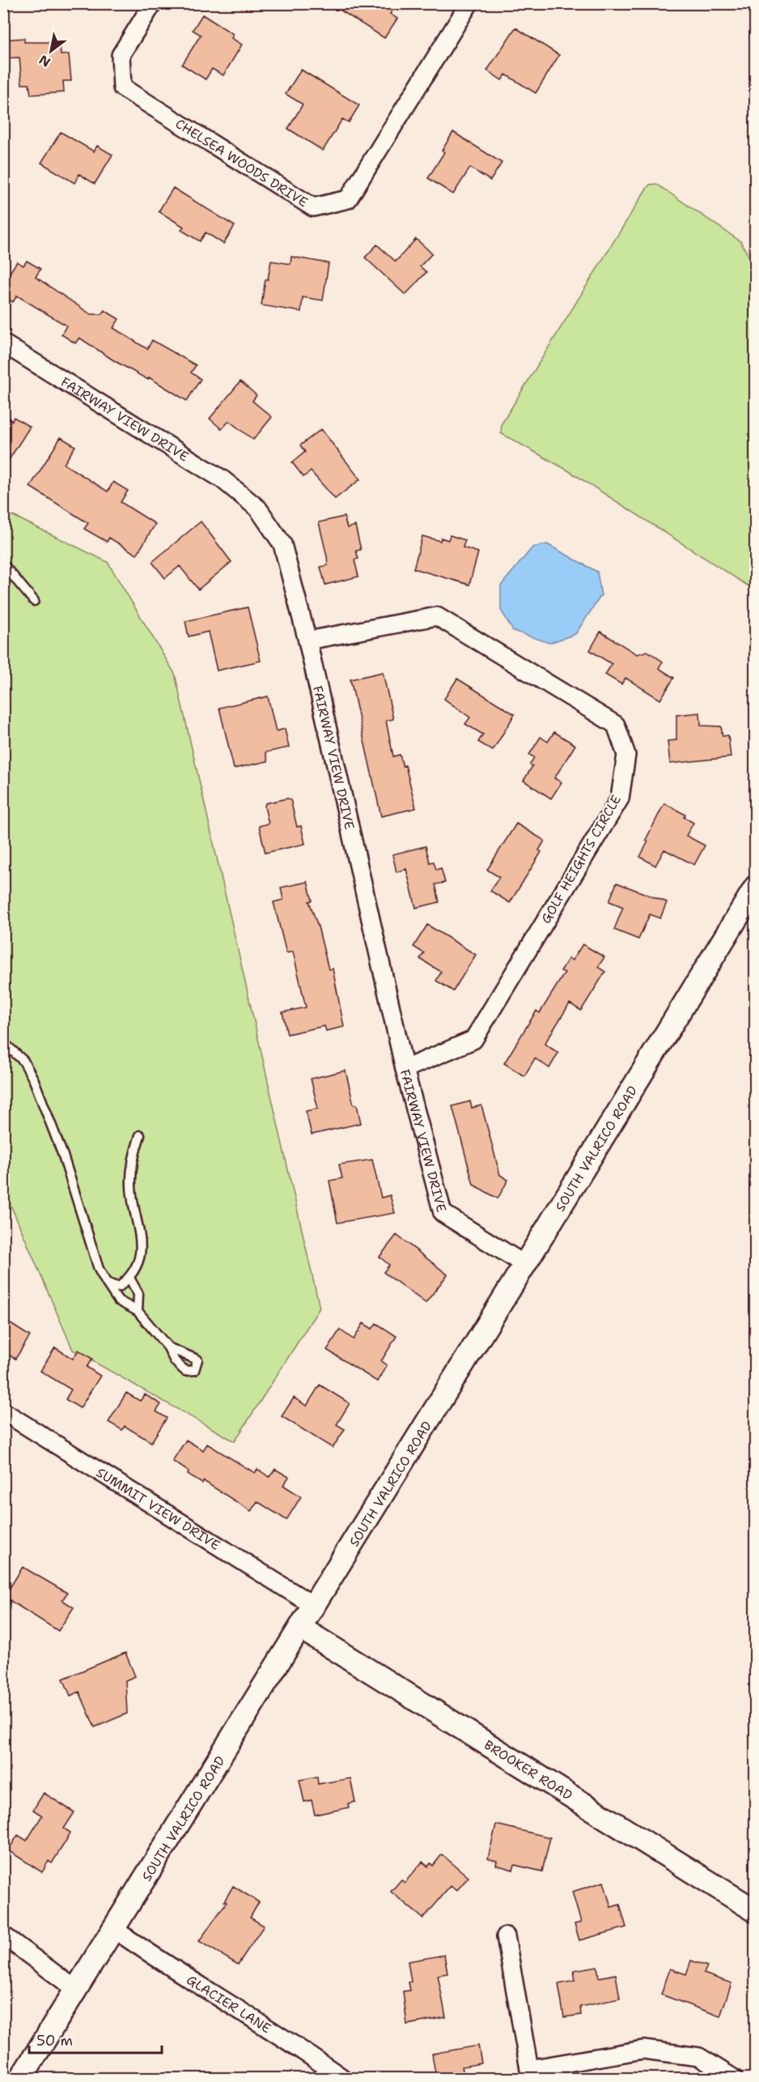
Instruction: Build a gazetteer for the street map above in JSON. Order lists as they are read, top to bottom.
{
  "streets": {
    "street": [
      "CHELSEA WOODS DRIVE",
      "FAIRWAY VIEW DRIVE",
      "GOLF HEIGHTS CIRCLE",
      "SOUTH VALRICO ROAD",
      "SUMMIT VIEW DRIVE",
      "BROOKER ROAD",
      "GLACIER LANE"
    ]
  },
  "crossings": [
    ["FAIRWAY VIEW DRIVE", "GOLF HEIGHTS CIRCLE"],
    ["FAIRWAY VIEW DRIVE", "SOUTH VALRICO ROAD"],
    ["SOUTH VALRICO ROAD", "SUMMIT VIEW DRIVE"],
    ["SOUTH VALRICO ROAD", "BROOKER ROAD"],
    ["SOUTH VALRICO ROAD", "GLACIER LANE"]
  ],
  "scale_bar": "50 m",
  "north": "bottom left"
}
